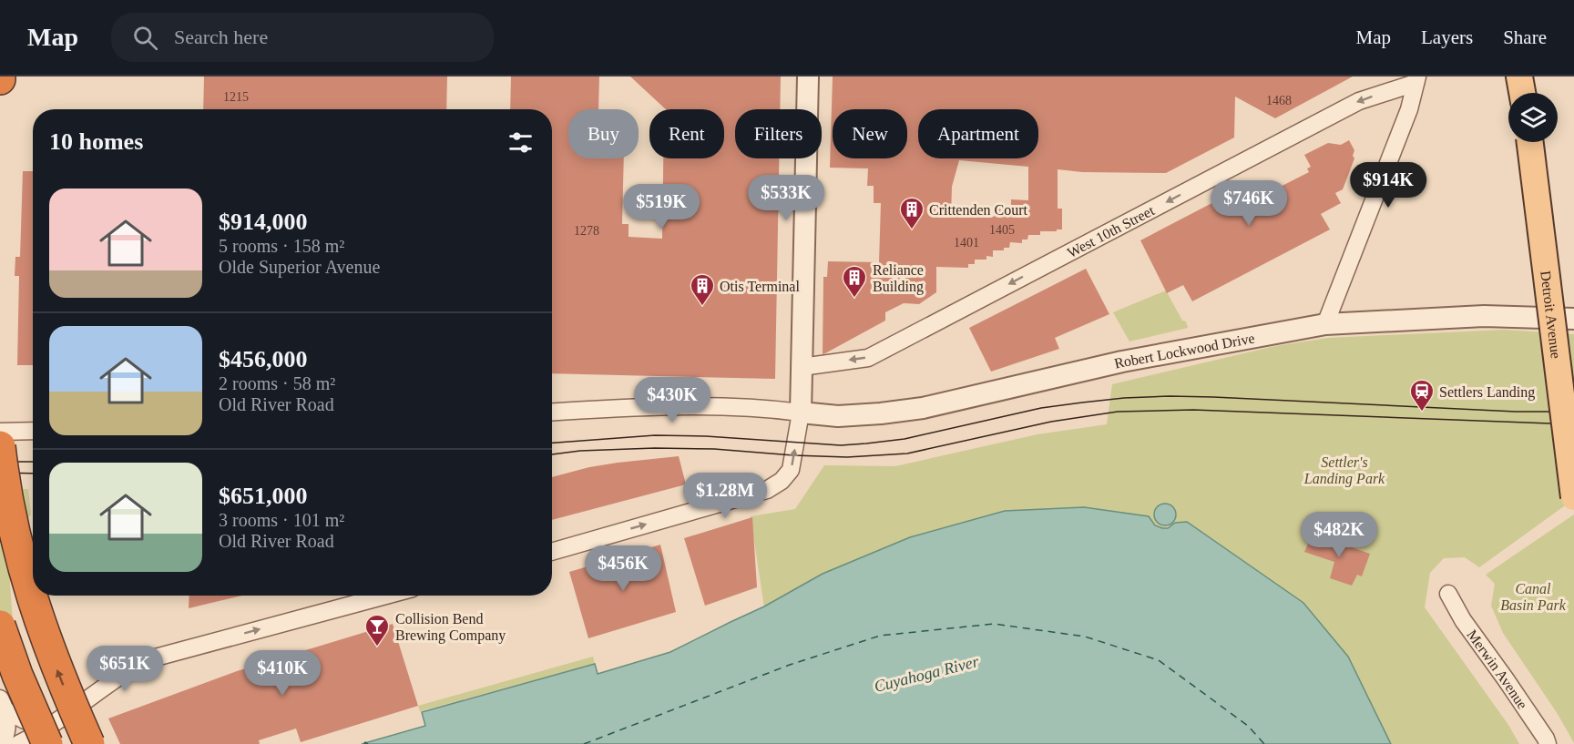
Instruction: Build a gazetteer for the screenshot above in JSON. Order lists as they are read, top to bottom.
{
  "streets": {
    "main road": ["Detroit Avenue"],
    "street": ["West 10th Street", "Robert Lockwood Drive", "Merwin Avenue"]
  },
  "one_way": ["West 10th Street"],
  "water": ["Cuyahoga River"],
  "parks": ["Settler's Landing Park", "Canal Basin Park"],
  "places": {
    "building": ["Crittenden Court", "Reliance Building", "Otis Terminal"],
    "station": ["Settlers Landing"],
    "bar": ["Collision Bend Brewing Company"]
  },
  "house_numbers": [
    "1215",
    "1468",
    "1405",
    "1278",
    "1401"
  ],
  "page": {
    "header": "Map",
    "search": "Search here",
    "nav": ["Map", "Layers", "Share"],
    "chip": [
      "Buy",
      "Rent",
      "Filters",
      "New",
      "Apartment"
    ],
    "heading": "10 homes",
    "price": [
      "$914K",
      "$533K",
      "$746K",
      "$519K",
      "$430K",
      "$1.28M",
      "$482K",
      "$456K",
      "$651K",
      "$410K"
    ],
    "list": [
      {
        "name": "$914,000",
        "note": "5 rooms · 158 m² · Olde Superior Avenue"
      },
      {
        "name": "$456,000",
        "note": "2 rooms · 58 m² · Old River Road"
      },
      {
        "name": "$651,000",
        "note": "3 rooms · 101 m² · Old River Road"
      }
    ]
  }
}
